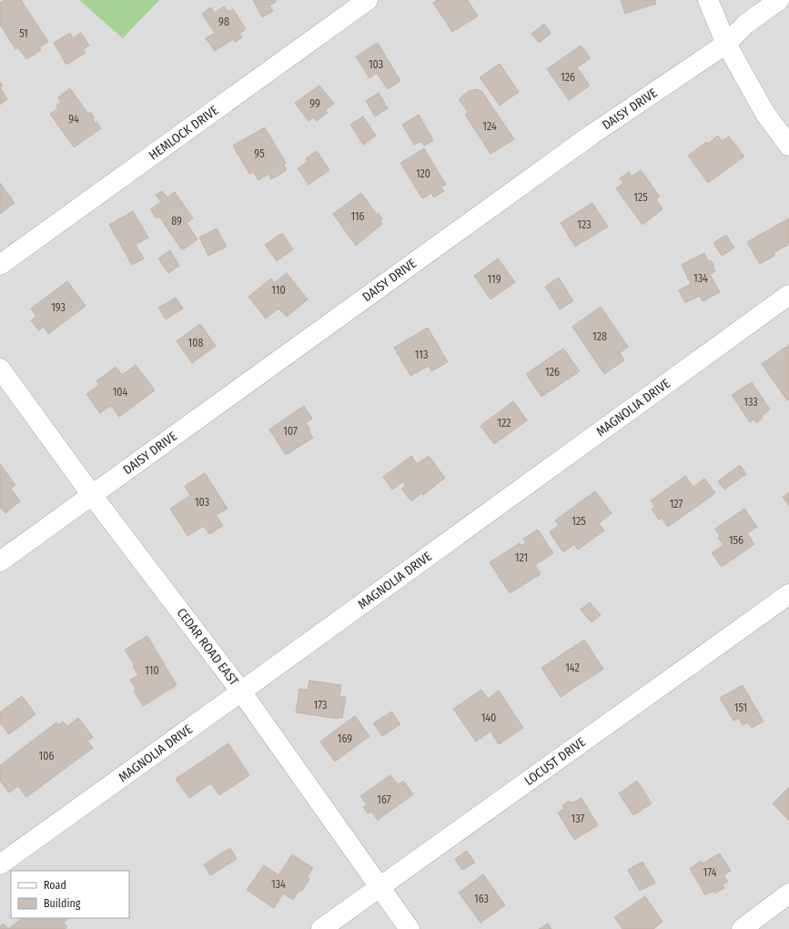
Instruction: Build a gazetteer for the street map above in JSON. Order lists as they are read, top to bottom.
{
  "streets": {
    "street": [
      "DAISY DRIVE",
      "HEMLOCK DRIVE",
      "MAGNOLIA DRIVE",
      "CEDAR ROAD EAST",
      "LOCUST DRIVE"
    ]
  },
  "crossings": [
    ["DAISY DRIVE", "CEDAR ROAD EAST"],
    ["MAGNOLIA DRIVE", "CEDAR ROAD EAST"],
    ["CEDAR ROAD EAST", "LOCUST DRIVE"]
  ],
  "house_numbers": [
    "98",
    "51",
    "103",
    "126",
    "99",
    "94",
    "124",
    "95",
    "120",
    "125",
    "116",
    "89",
    "123",
    "134",
    "119",
    "110",
    "193",
    "128",
    "108",
    "113",
    "126",
    "104",
    "133",
    "122",
    "107",
    "103",
    "127",
    "125",
    "156",
    "121",
    "142",
    "110",
    "173",
    "151",
    "140",
    "169",
    "106",
    "167",
    "137",
    "174",
    "134",
    "163"
  ],
  "legend": ["Road", "Building"]
}
